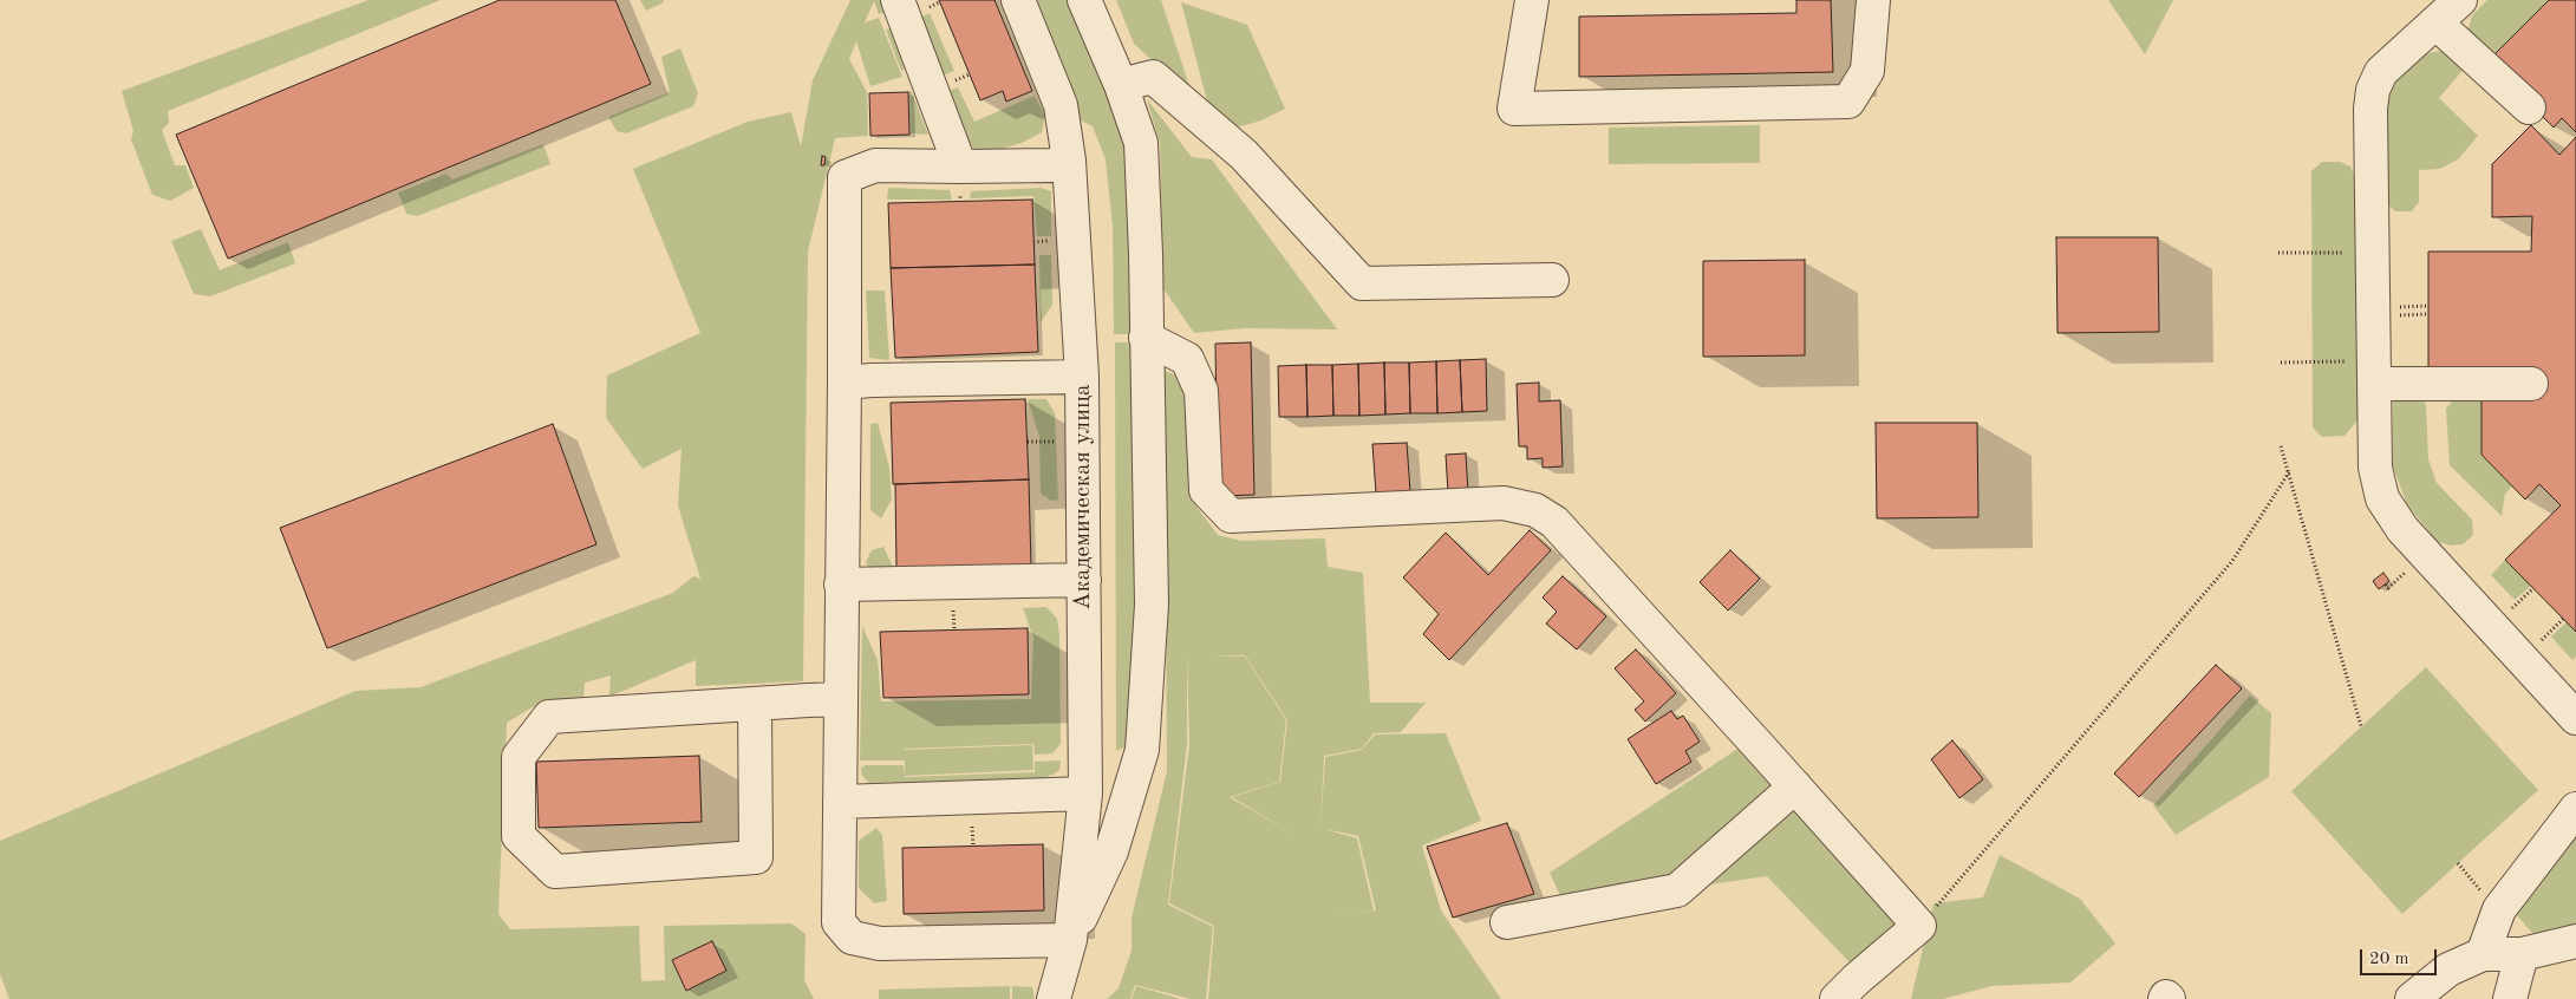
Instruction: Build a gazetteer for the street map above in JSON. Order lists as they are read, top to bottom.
{
  "streets": {
    "street": ["Академическая улица"]
  },
  "scale_bar": "20 m"
}
